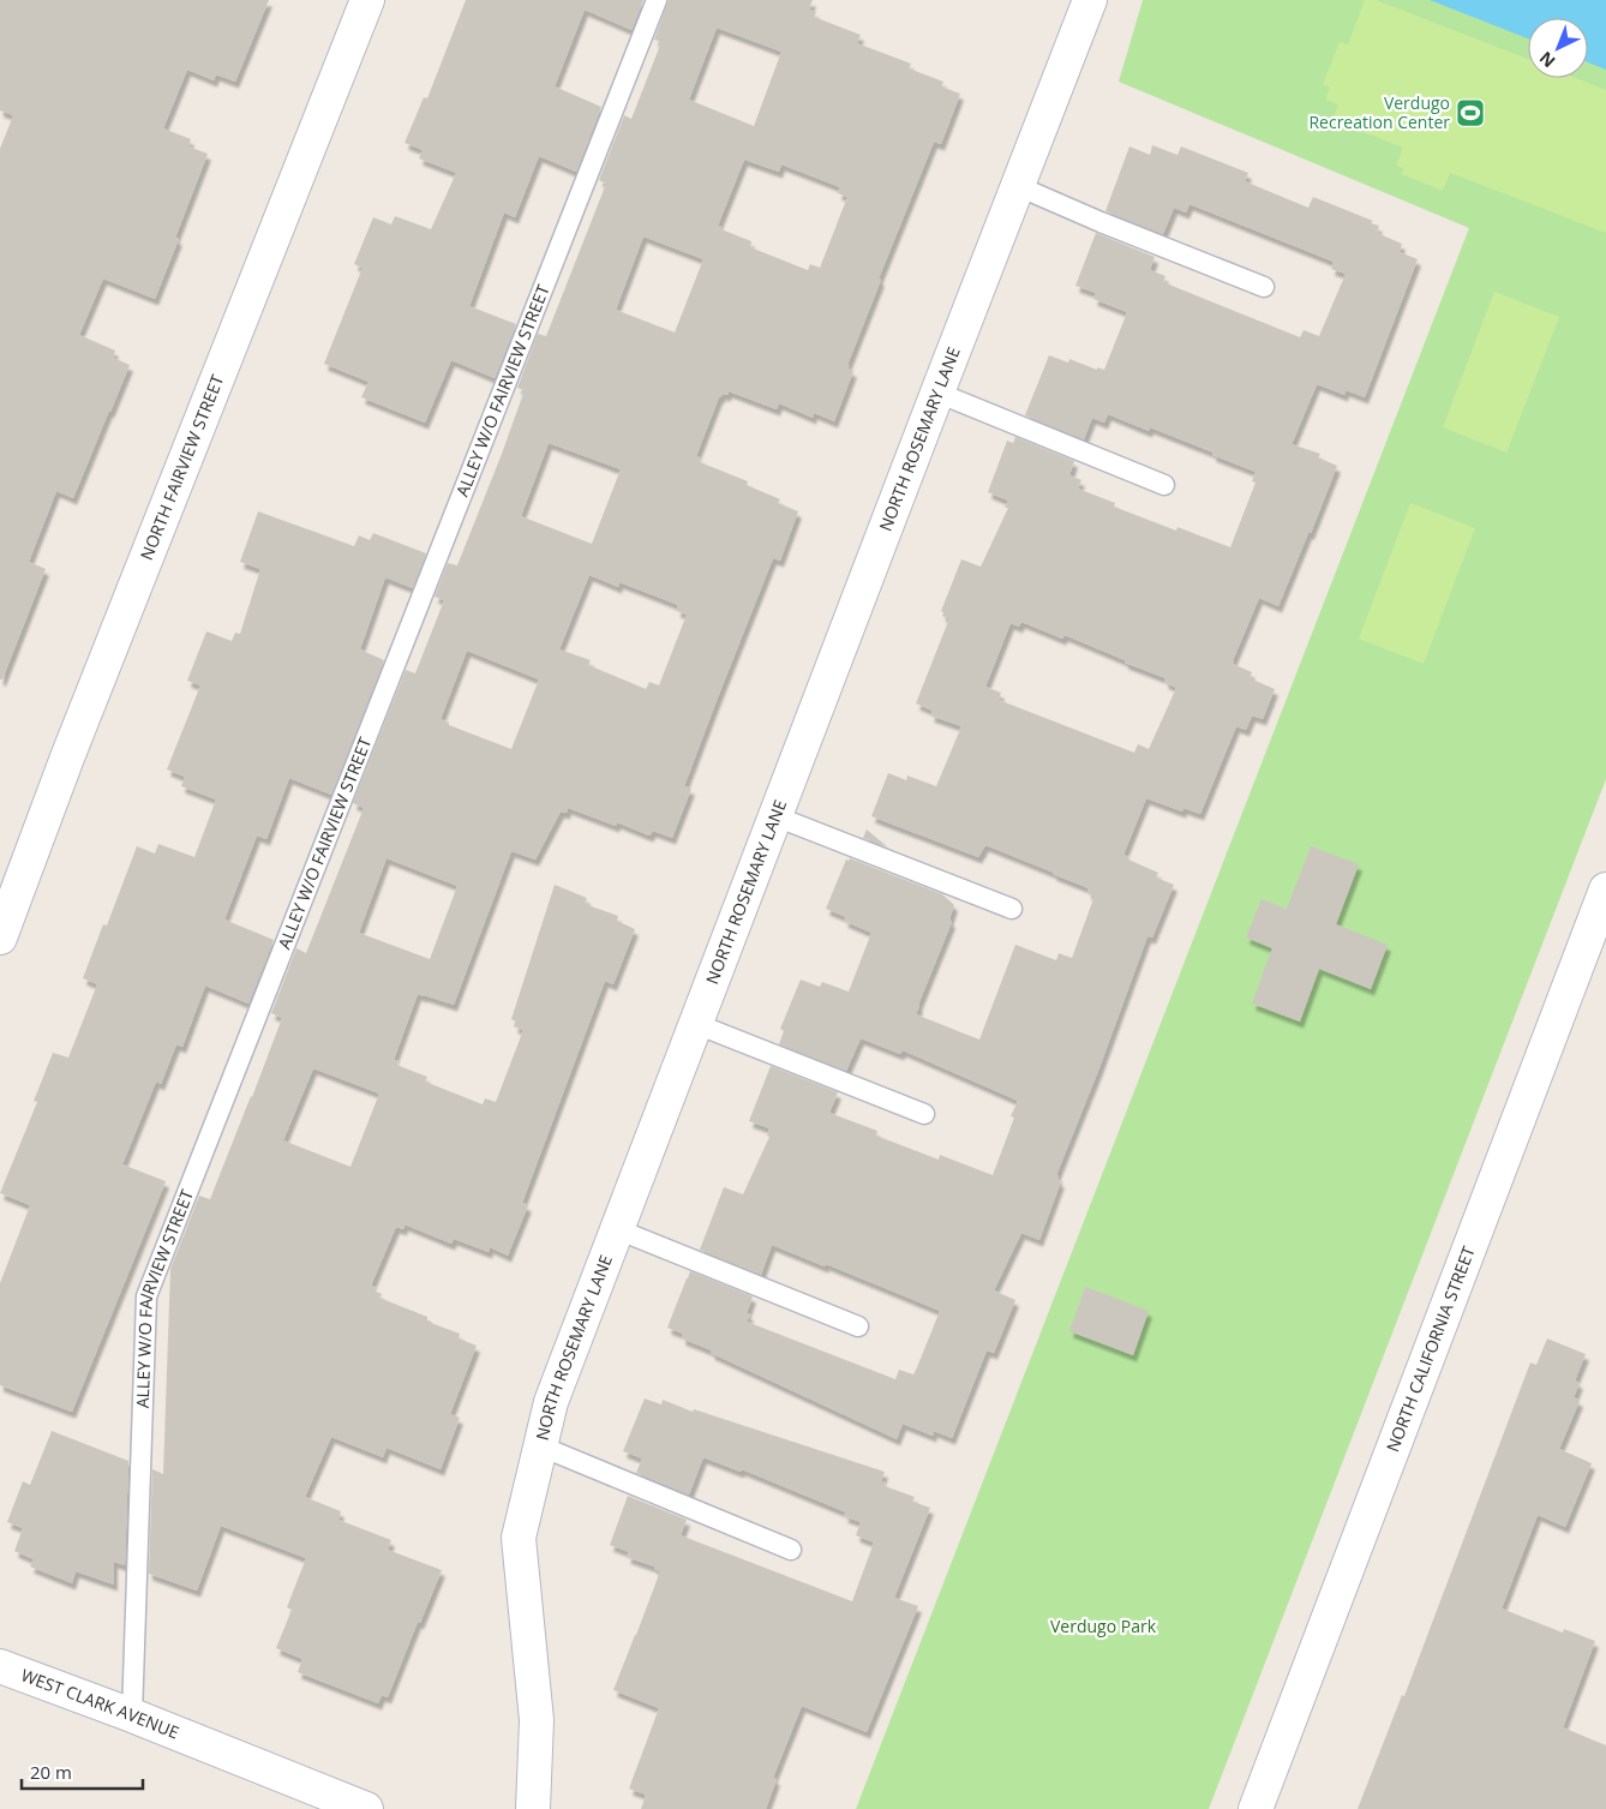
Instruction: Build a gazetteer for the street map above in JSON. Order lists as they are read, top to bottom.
{
  "streets": {
    "street": [
      "NORTH ROSEMARY LANE",
      "NORTH FAIRVIEW STREET",
      "NORTH CALIFORNIA STREET",
      "WEST CLARK AVENUE"
    ],
    "lane": ["ALLEY W/O FAIRVIEW STREET"]
  },
  "crossings": [
    ["ALLEY W/O FAIRVIEW STREET", "WEST CLARK AVENUE"]
  ],
  "parks": ["Verdugo Park"],
  "places": {
    "sports": ["Verdugo Recreation Center"]
  },
  "scale_bar": "20 m",
  "north": "bottom left"
}
